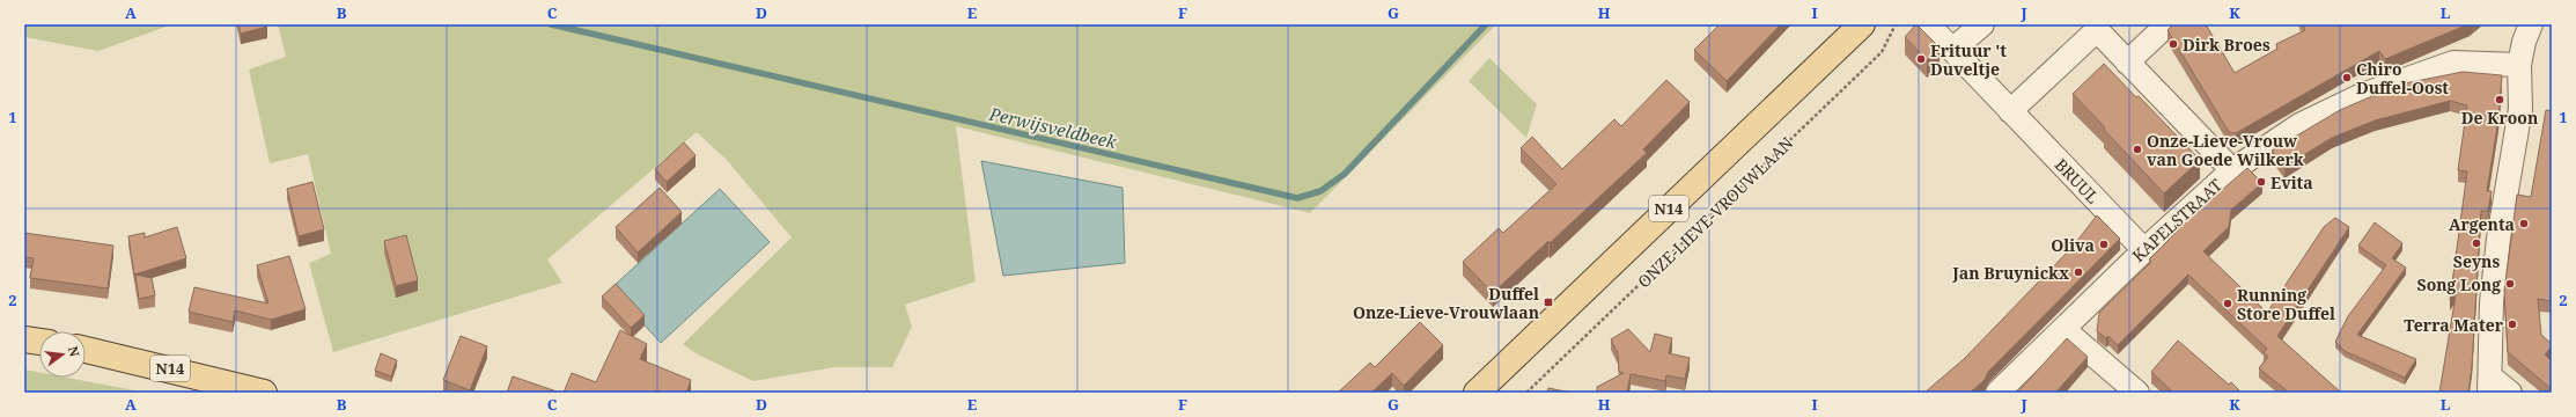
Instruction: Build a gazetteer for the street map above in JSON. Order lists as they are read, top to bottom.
{
  "streets": {
    "main road": ["N14", "ONZE-LIEVE-VROUWLAAN"],
    "street": ["BRUUL", "KAPELSTRAAT"]
  },
  "crossings": [
    ["BRUUL", "KAPELSTRAAT"]
  ],
  "water": ["Perwijsveldbeek"],
  "places": {
    "other": [
      "Dirk Broes",
      "Frituur 't Duveltje",
      "Chiro Duffel-Oost",
      "De Kroon",
      "Onze-Lieve-Vrouw van Goede Wilkerk",
      "Evita",
      "Argenta",
      "Seyns",
      "Oliva",
      "Jan Bruynickx",
      "Song Long",
      "Running Store Duffel",
      "Terra Mater"
    ],
    "transit": ["Duffel Onze-Lieve-Vrouwlaan"]
  },
  "north": "right",
  "grid": {
    "columns": [
      "A",
      "B",
      "C",
      "D",
      "E",
      "F",
      "G",
      "H",
      "I",
      "J",
      "K",
      "L"
    ],
    "rows": ["1", "2"]
  }
}
